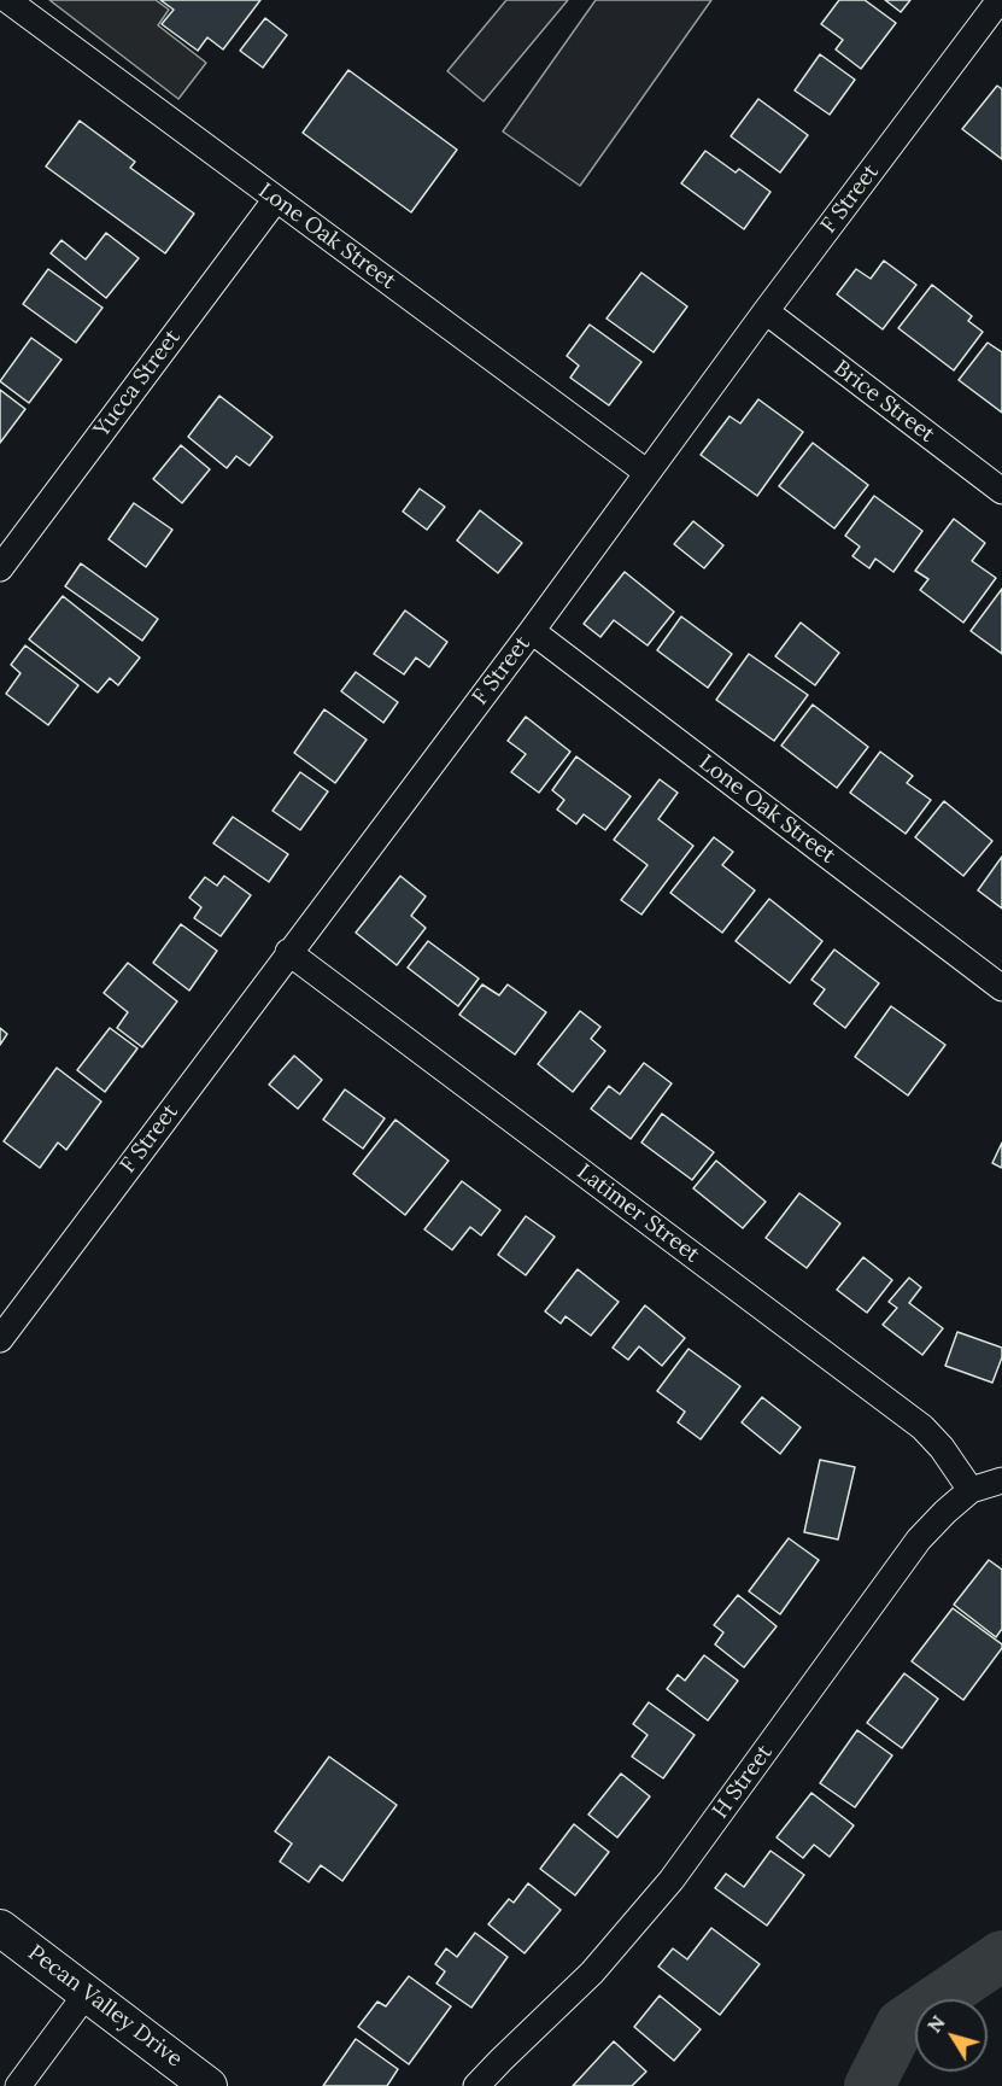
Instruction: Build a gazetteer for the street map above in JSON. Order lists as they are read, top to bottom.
{
  "streets": {
    "main road": ["Pecan Valley Drive"],
    "street": [
      "F Street",
      "Lone Oak Street",
      "Yucca Street",
      "Brice Street",
      "Latimer Street",
      "H Street"
    ]
  },
  "crossings": [
    ["F Street", "Lone Oak Street"],
    ["F Street", "Brice Street"],
    ["F Street", "Latimer Street"],
    ["Lone Oak Street", "Yucca Street"],
    ["Latimer Street", "H Street"]
  ],
  "north": "top left"
}
